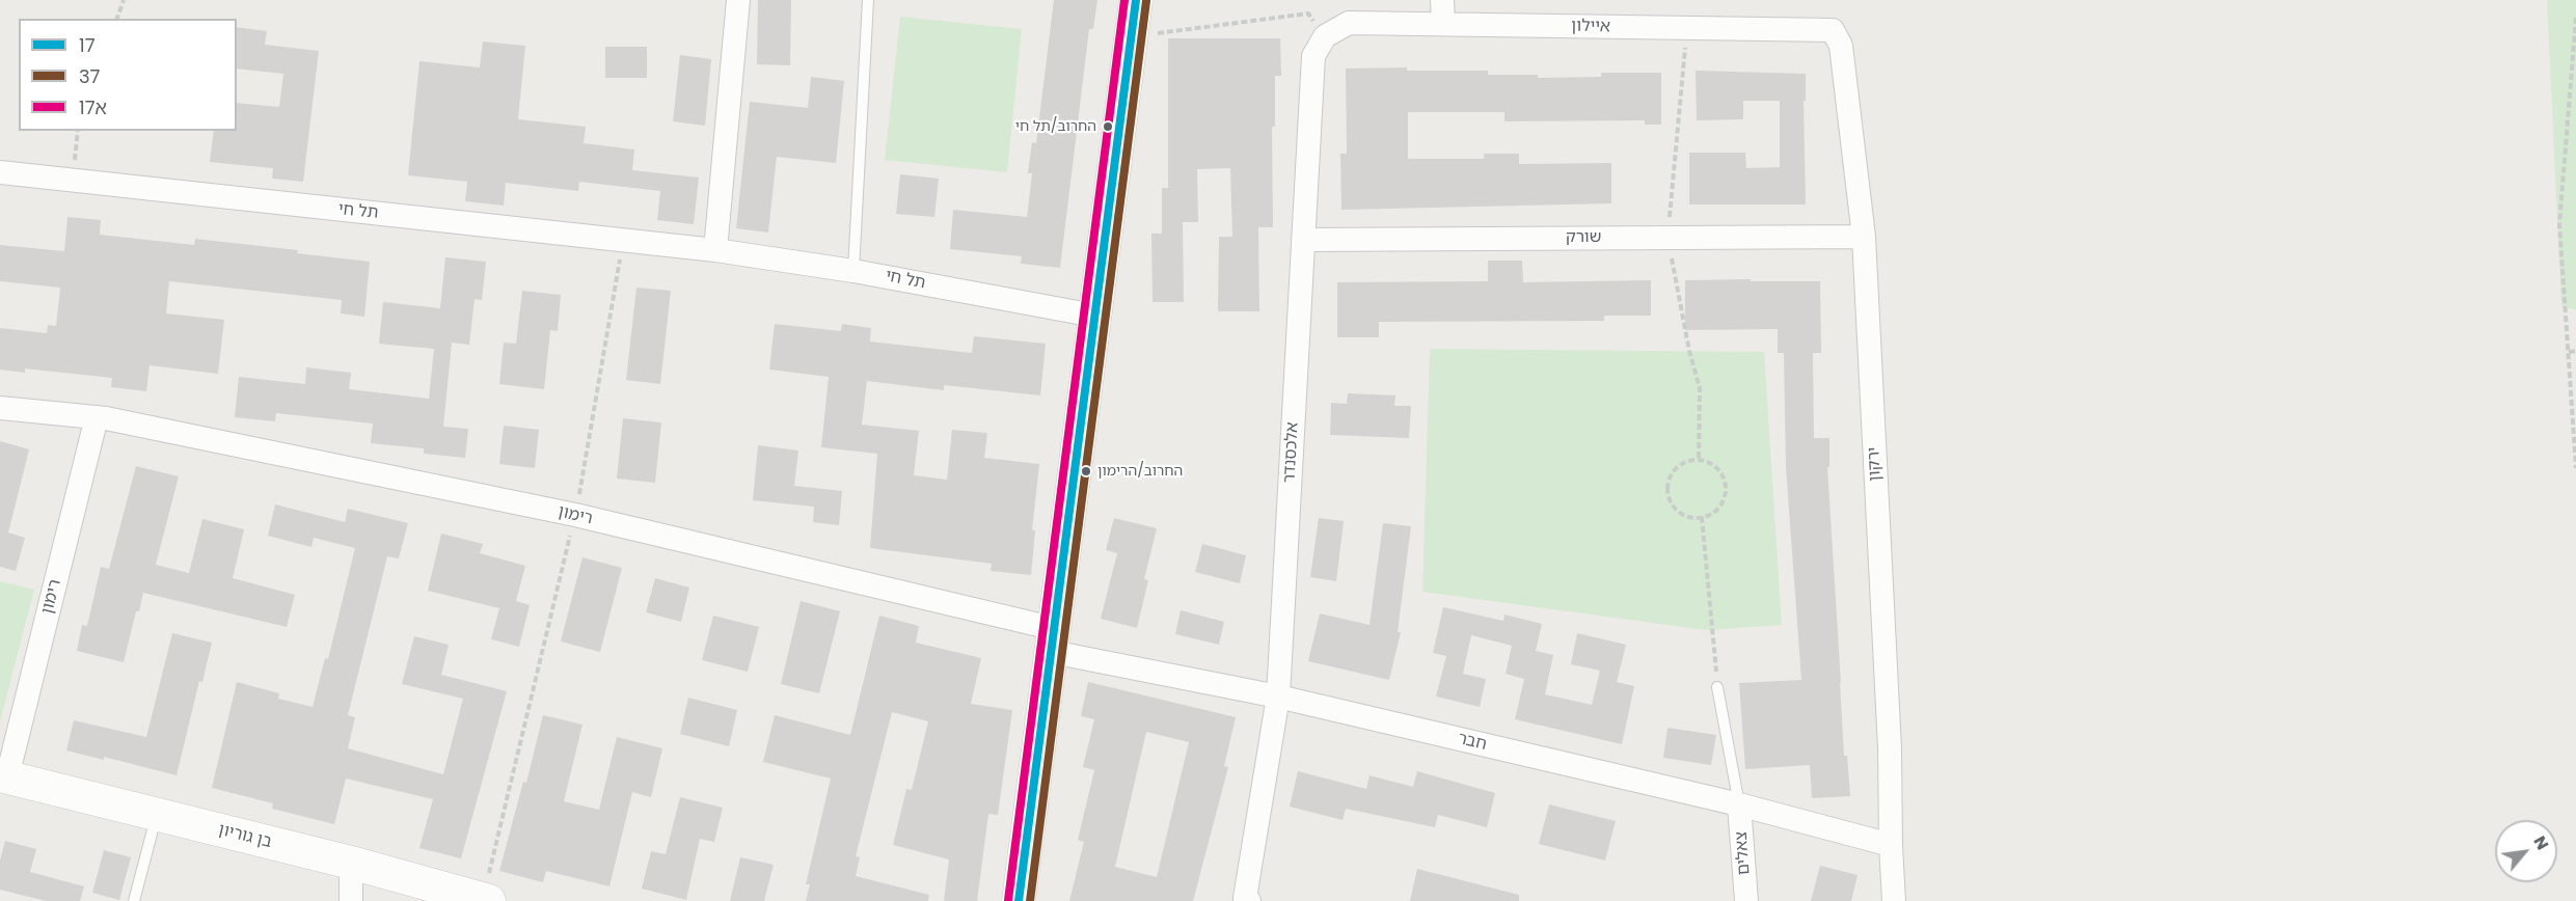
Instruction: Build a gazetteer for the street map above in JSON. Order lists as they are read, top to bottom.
{
  "streets": {
    "street": [
      "איילון",
      "תל חי",
      "שורק",
      "אלכסנדר",
      "ירקון",
      "רימון",
      "חבר",
      "בן גוריון",
      "צאלים"
    ]
  },
  "crossings": [
    ["איילון", "אלכסנדר"],
    ["איילון", "ירקון"],
    ["שורק", "אלכסנדר"],
    ["שורק", "ירקון"],
    ["אלכסנדר", "חבר"],
    ["ירקון", "חבר"],
    ["רימון", "חבר"],
    ["רימון", "בן גוריון"],
    ["חבר", "צאלים"]
  ],
  "places": ["החרוב/תל חי", "החרוב/הרימון"],
  "lines": ["transit line 17", "transit line 17א", "transit line 37"],
  "legend": ["17", "37", "17א"],
  "north": "top right"
}
